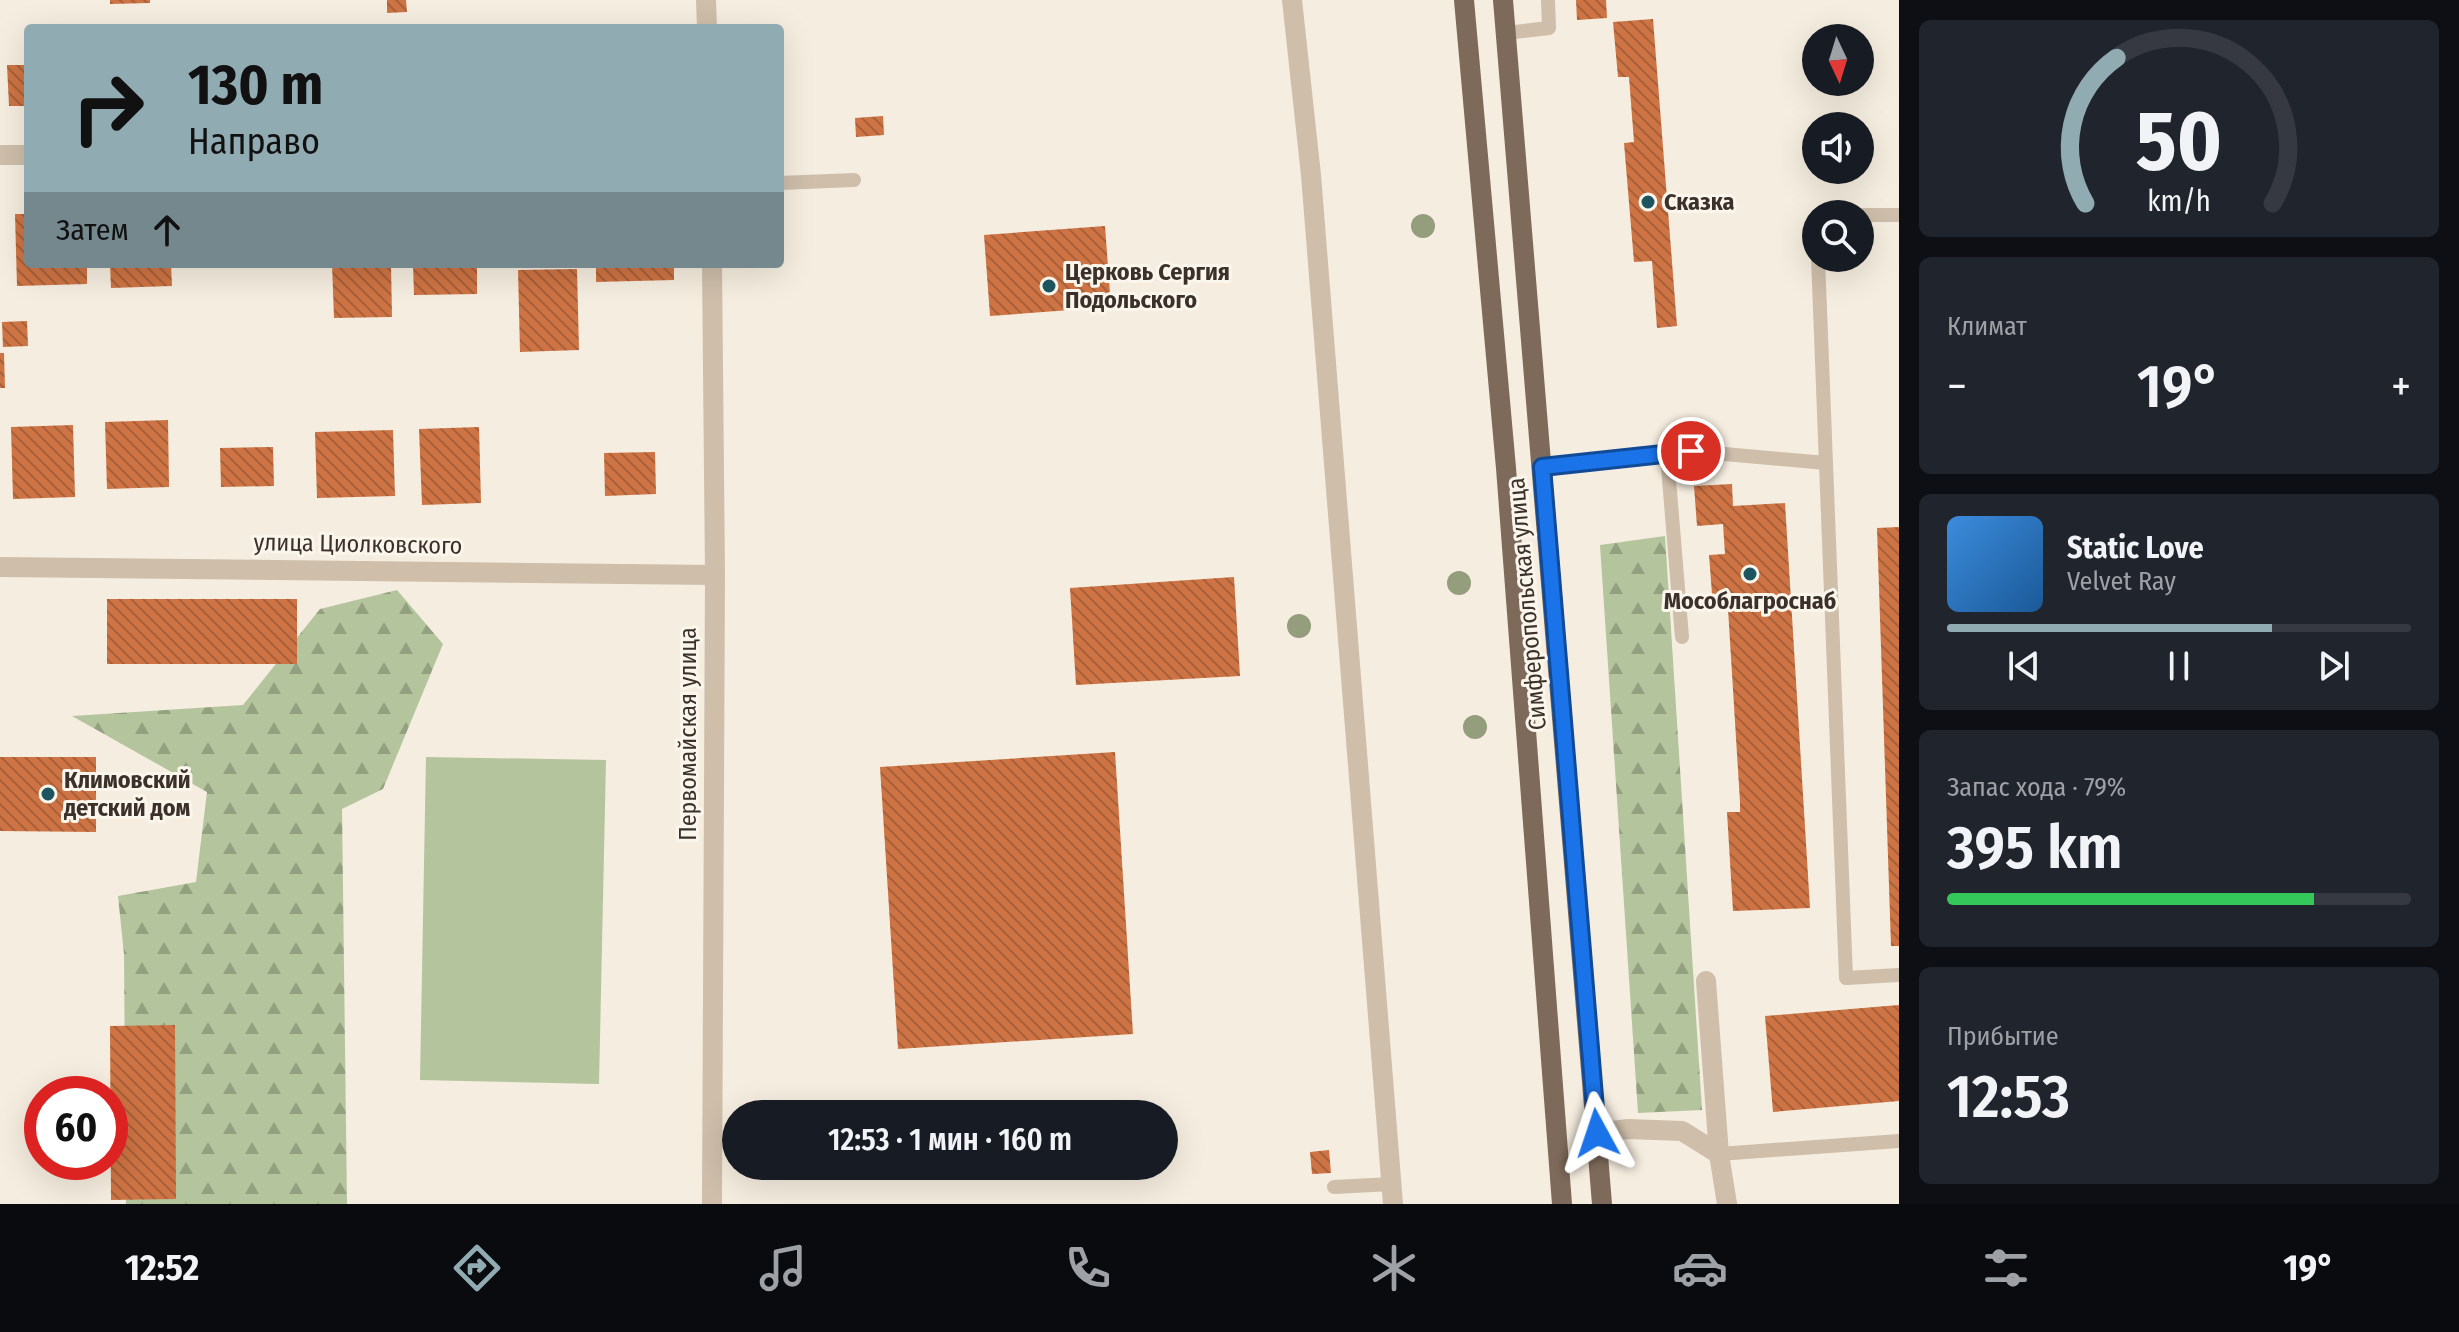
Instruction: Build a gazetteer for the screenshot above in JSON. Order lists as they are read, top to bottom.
{
  "streets": {
    "main road": ["Симферопольская улица"],
    "street": ["улица Циолковского", "Первомайская улица"]
  },
  "crossings": [
    ["улица Циолковского", "Первомайская улица"]
  ],
  "places": [
    "Сказка",
    "Церковь Сергия Подольского",
    "Мособлагроснаб",
    "Климовский детский дом"
  ],
  "north": "bottom",
  "page": {
    "turn": ["130 m", "Направо"],
    "then": "Затем",
    "tile": [
      "Климат",
      ["Запас хода · 79%", "395 km"],
      ["Прибытие", "12:53"]
    ],
    "heat": ["−", "19°", "+"],
    "song": ["Static Love", "Velvet Ray"],
    "limit": "60",
    "trip": "12:53 · 1 мин · 160 m",
    "tabs": ["12:52", "19°"],
    "gauge": ["50", "km/h"]
  }
}
